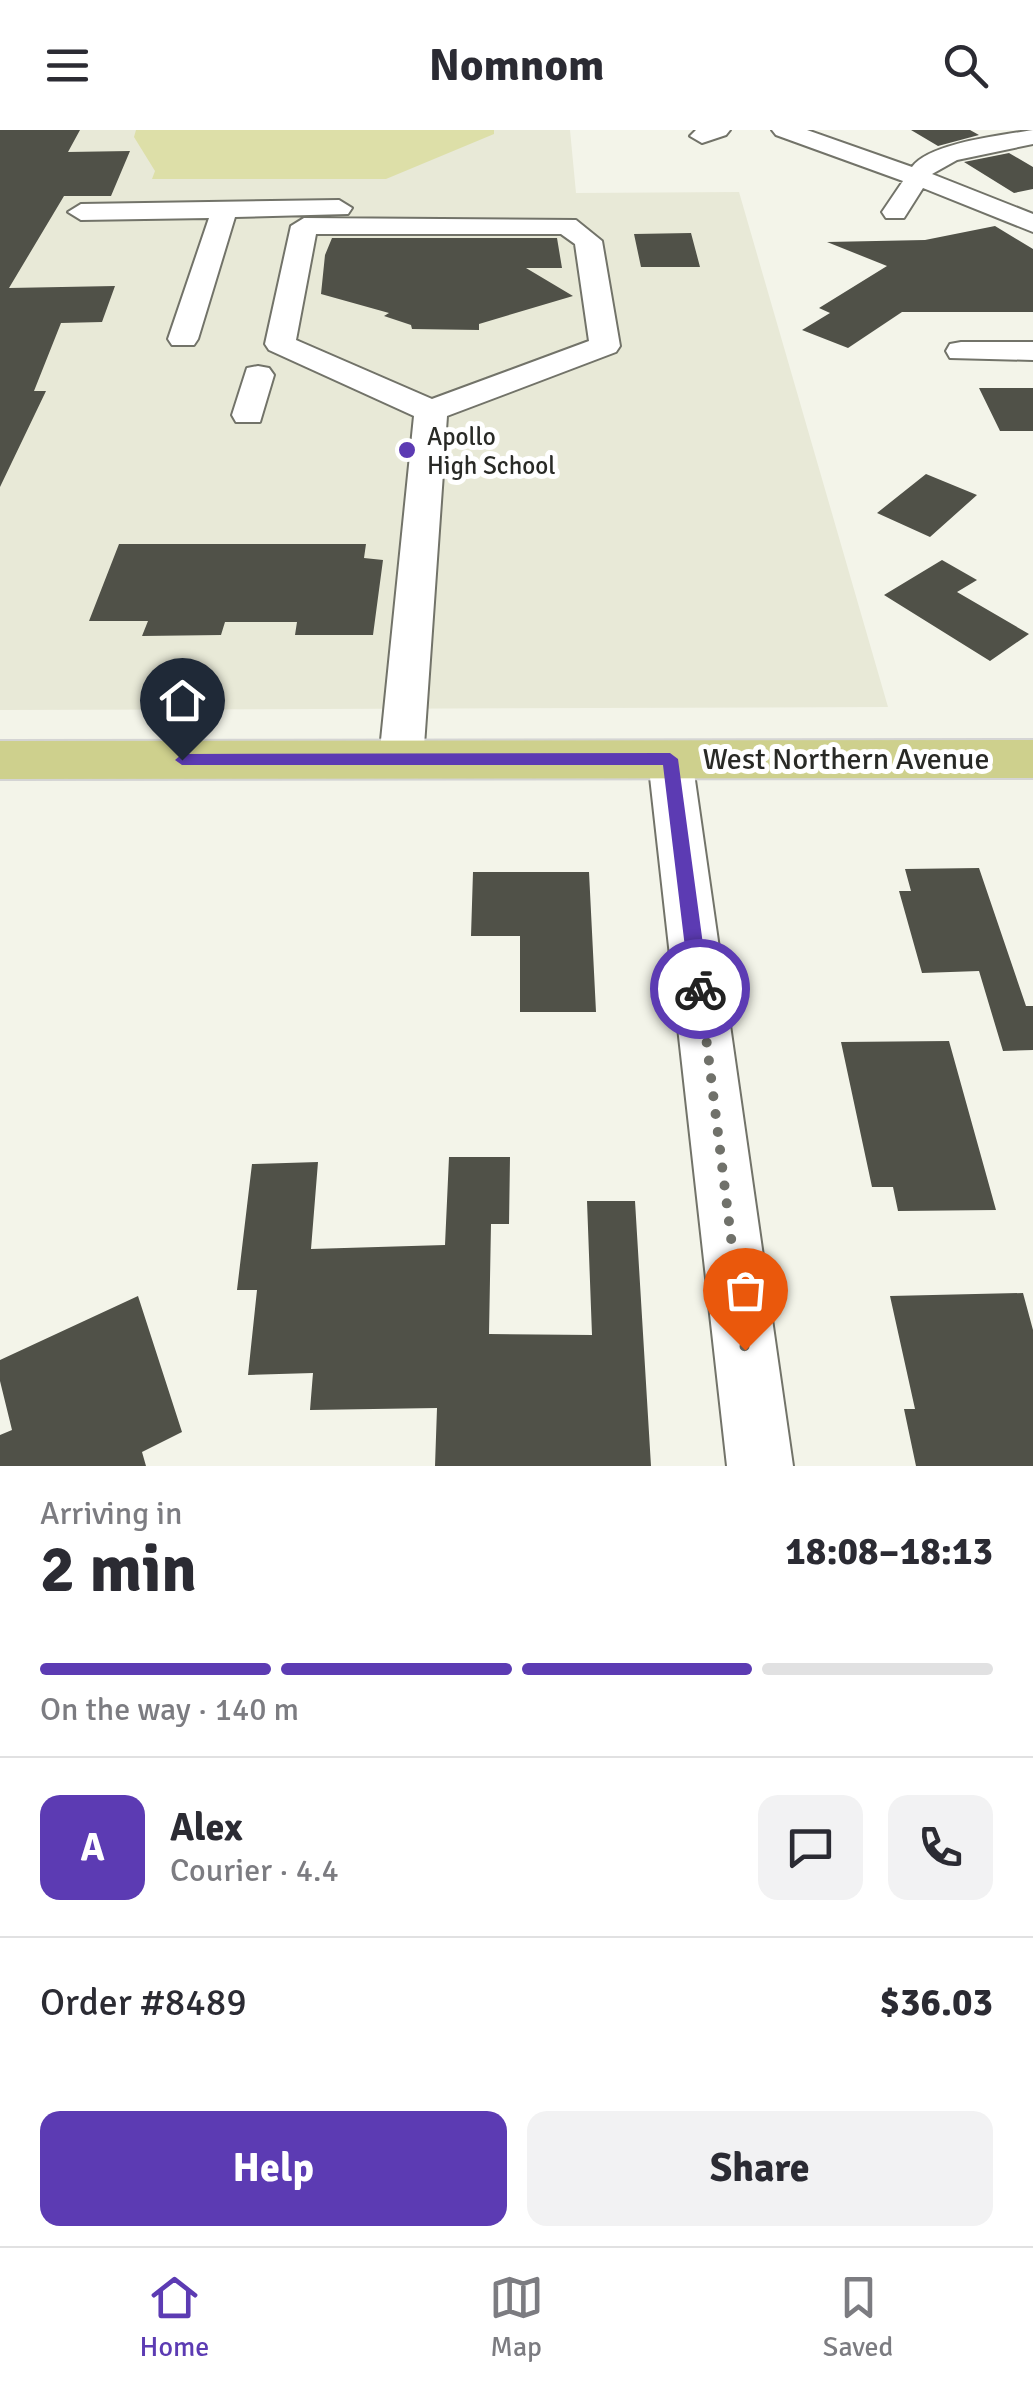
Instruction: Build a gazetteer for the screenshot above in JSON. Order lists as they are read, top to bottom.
{
  "streets": {
    "main road": ["West Northern Avenue"]
  },
  "places": ["Apollo High School"],
  "page": {
    "header": "Nomnom",
    "heading": ["2 min", "Arriving in", "18:08–18:13"],
    "panel": [
      "Alex",
      "Courier · 4.4",
      "Order #8489",
      "$36.03"
    ],
    "bar": "On the way · 140 m",
    "round": "A",
    "buttons": ["Help", "Share"],
    "tabs": ["Home", "Map", "Saved"]
  }
}
